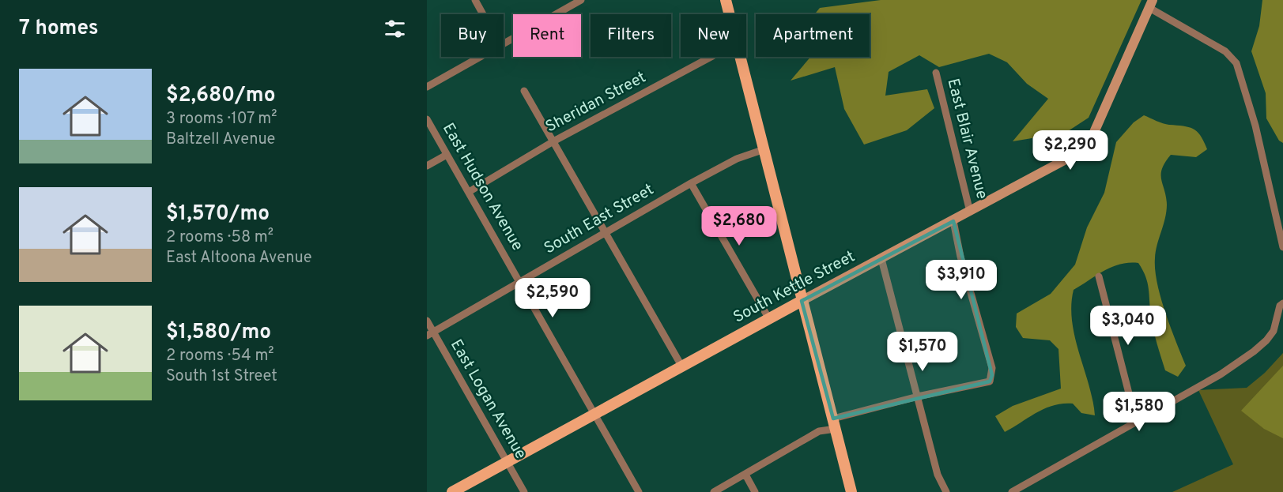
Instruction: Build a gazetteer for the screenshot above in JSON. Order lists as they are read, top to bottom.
{
  "streets": {
    "main road": ["South Kettle Street"],
    "street": [
      "Sheridan Street",
      "East Blair Avenue",
      "East Hudson Avenue",
      "South East Street",
      "East Logan Avenue"
    ]
  },
  "crossings": [
    ["Sheridan Street", "East Hudson Avenue"],
    ["East Blair Avenue", "South Kettle Street"],
    ["East Hudson Avenue", "South East Street"],
    ["East Hudson Avenue", "South Kettle Street"],
    ["South East Street", "East Logan Avenue"],
    ["South Kettle Street", "East Logan Avenue"]
  ],
  "page": {
    "heading": "7 homes",
    "chip": [
      "Buy",
      "Rent",
      "Filters",
      "New",
      "Apartment"
    ],
    "list": [
      {
        "name": "$2,680/mo",
        "note": "3 rooms · 107 m² · Baltzell Avenue"
      },
      {
        "name": "$1,570/mo",
        "note": "2 rooms · 58 m² · East Altoona Avenue"
      },
      {
        "name": "$1,580/mo",
        "note": "2 rooms · 54 m² · South 1st Street"
      }
    ],
    "price": [
      "$2,290",
      "$2,680",
      "$3,910",
      "$2,590",
      "$3,040",
      "$1,570",
      "$1,580"
    ]
  }
}
